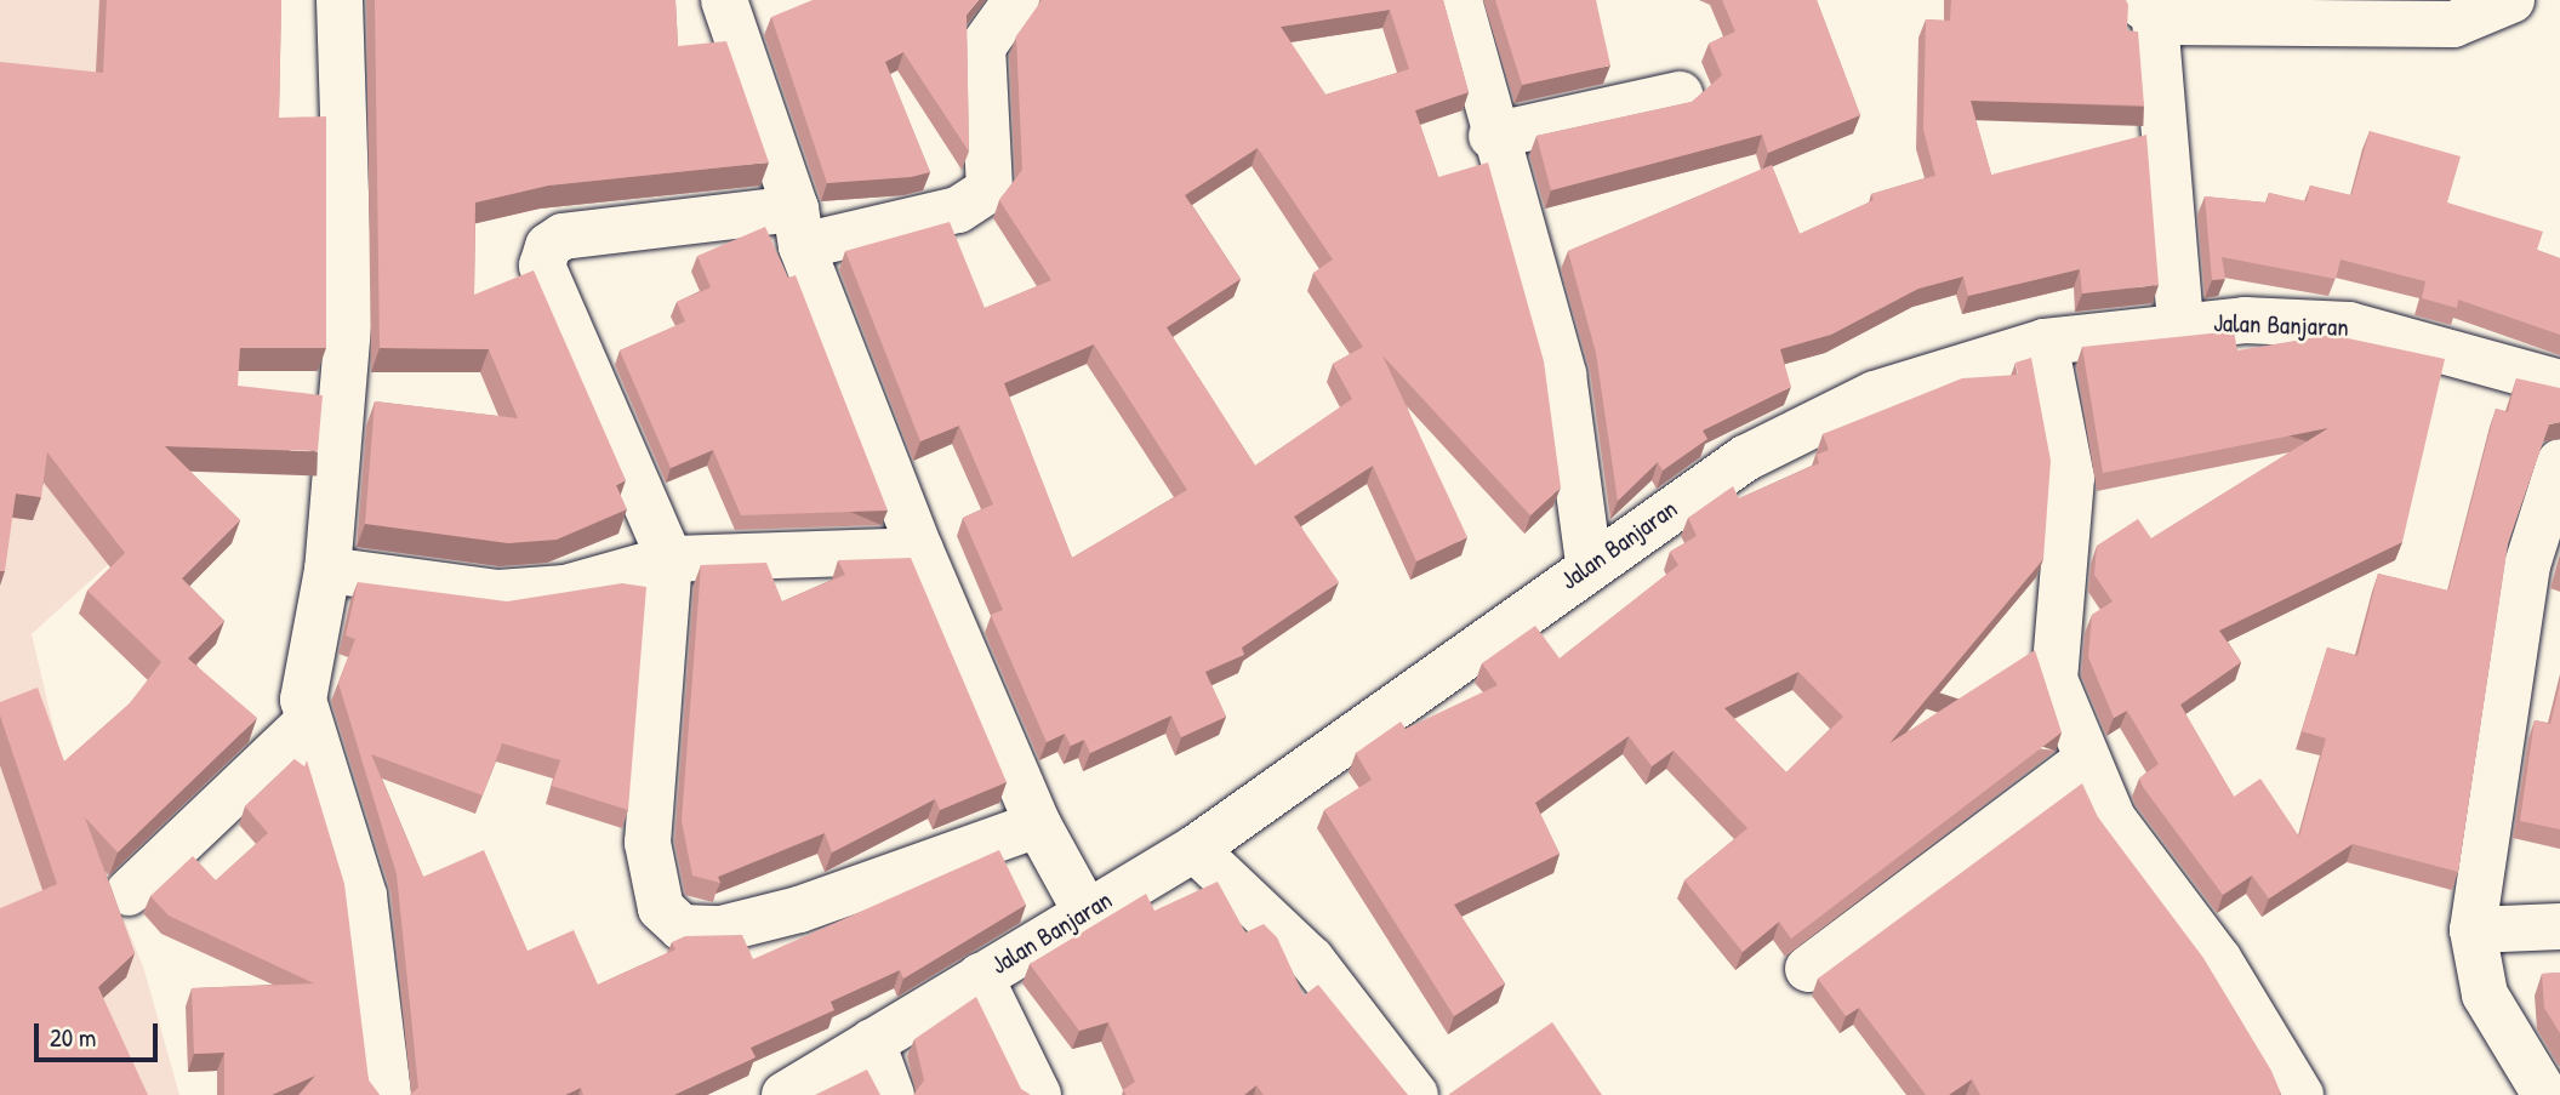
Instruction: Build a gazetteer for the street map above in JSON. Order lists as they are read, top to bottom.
{
  "streets": {
    "street": ["Jalan Banjaran"]
  },
  "scale_bar": "20 m"
}
